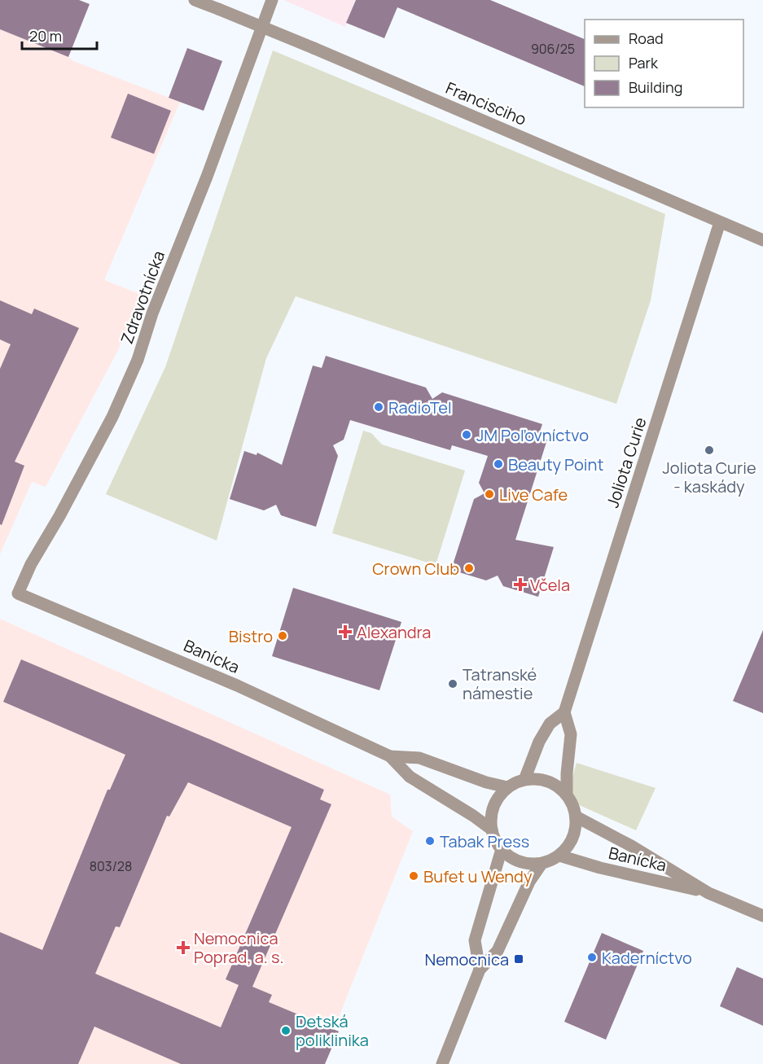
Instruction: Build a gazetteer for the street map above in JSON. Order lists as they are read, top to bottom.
{
  "streets": {
    "street": [
      "Francisciho",
      "Zdravotnícka",
      "Joliota Curie",
      "Banícka"
    ]
  },
  "crossings": [
    ["Francisciho", "Joliota Curie"],
    ["Zdravotnícka", "Banícka"],
    ["Joliota Curie", "Banícka"]
  ],
  "places": {
    "other": [
      "RadioTel",
      "JM Poľovníctvo",
      "Joliota Curie - kaskády",
      "Beauty Point",
      "Live Cafe",
      "Crown Club",
      "Bistro",
      "Tatranské námestie",
      "Tabak Press",
      "Bufet u Wendy",
      "Kaderníctvo",
      "Detská poliklinika"
    ],
    "health": ["Včela", "Alexandra", "Nemocnica Poprad, a. s."],
    "transit": ["Nemocnica"]
  },
  "house_numbers": ["906/25", "803/28"],
  "legend": ["Road", "Park", "Building"],
  "scale_bar": "20 m"
}
